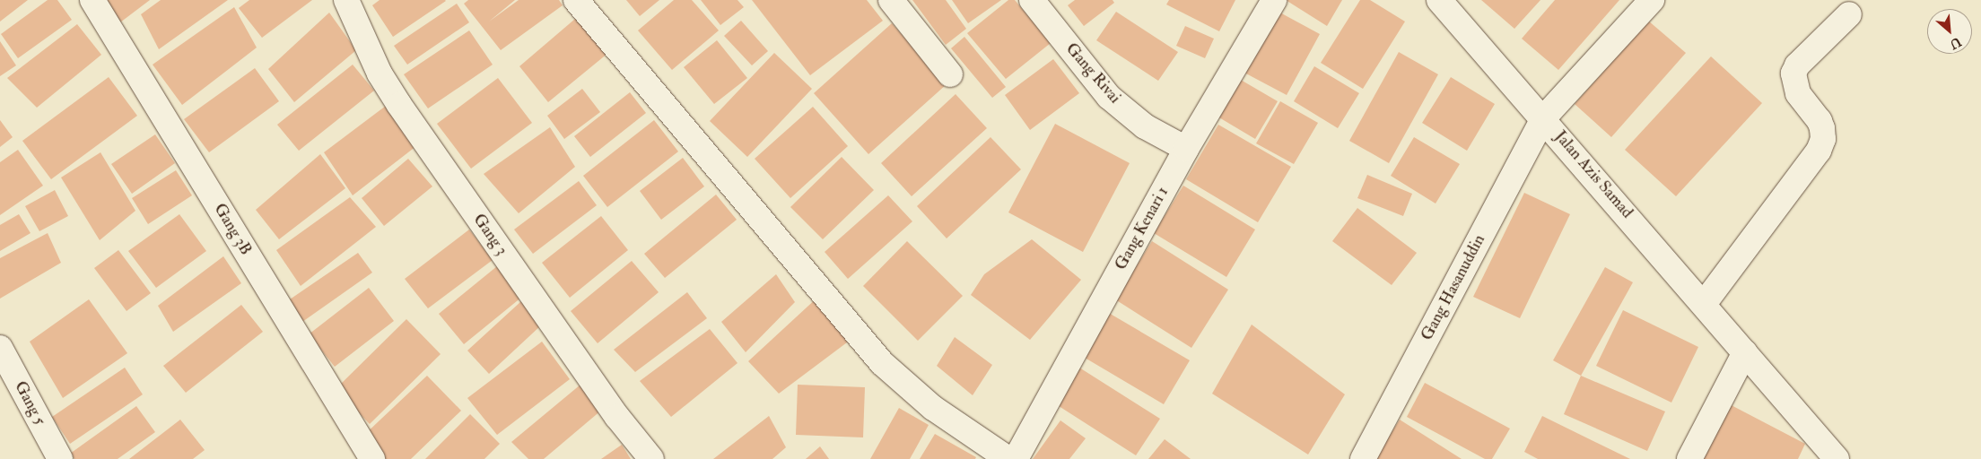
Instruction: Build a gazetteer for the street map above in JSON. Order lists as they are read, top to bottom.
{
  "streets": {
    "street": [
      "Gang Rivai",
      "Jalan Azis Samad",
      "Gang Kenari 1",
      "Gang 3B",
      "Gang 3",
      "Gang Hasanuddin",
      "Gang 5"
    ]
  },
  "crossings": [
    ["Gang Rivai", "Gang Kenari 1"],
    ["Jalan Azis Samad", "Gang Hasanuddin"]
  ],
  "north": "bottom right"
}
